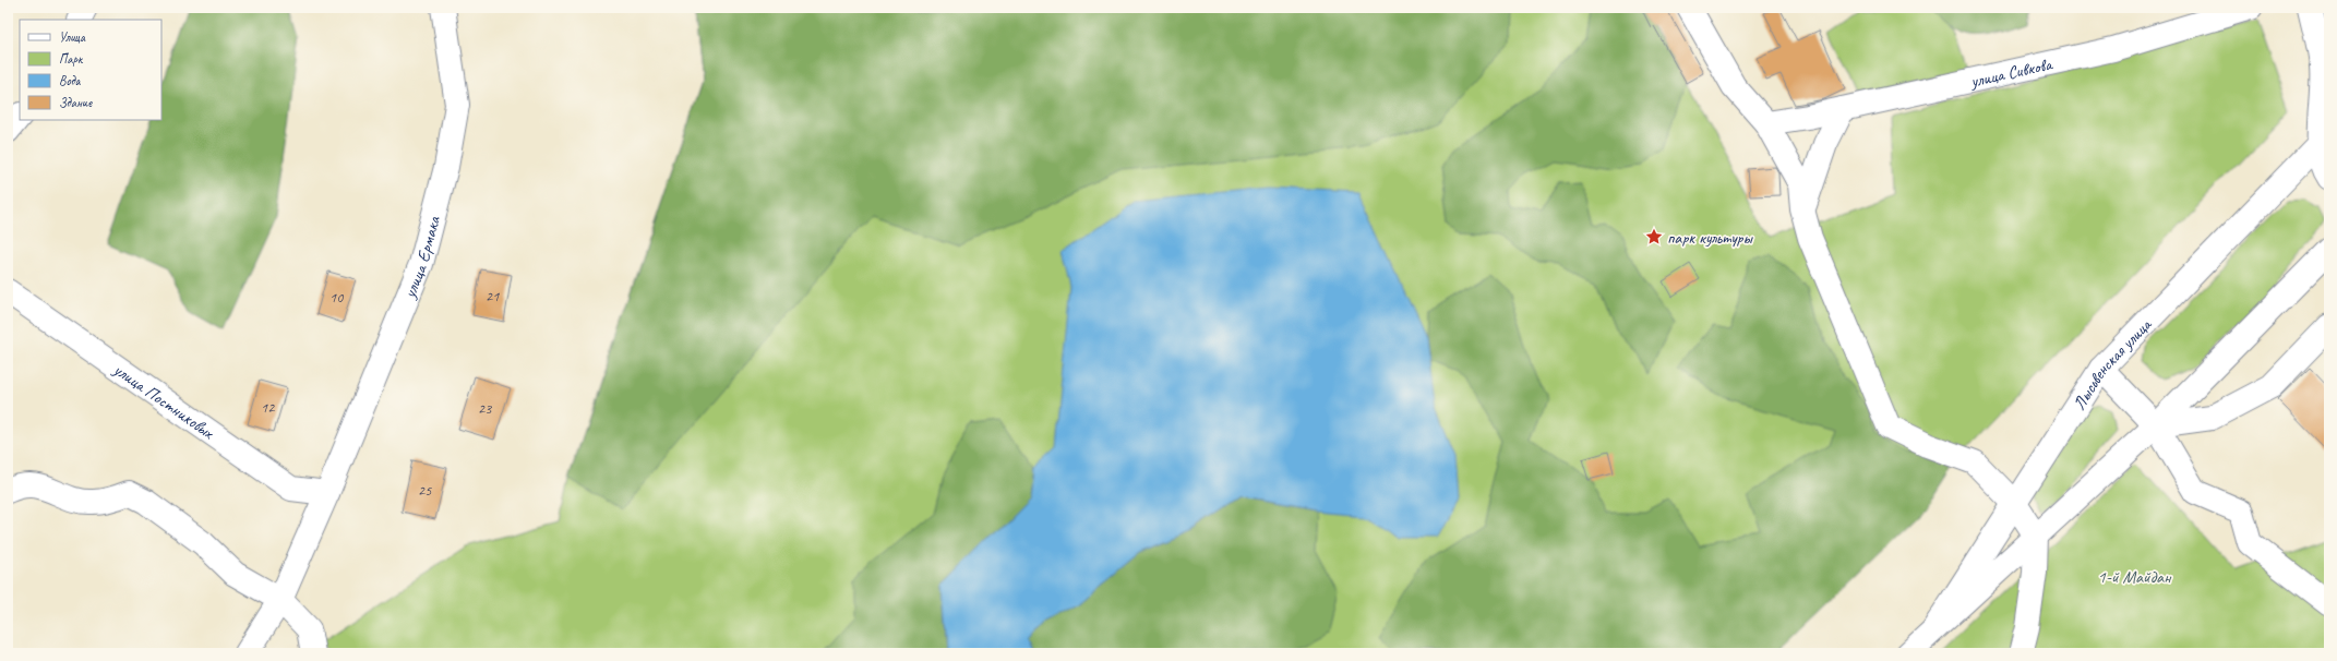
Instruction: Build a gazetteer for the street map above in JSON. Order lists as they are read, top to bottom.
{
  "streets": {
    "street": [
      "улица Сивкова",
      "улица Ермака",
      "Лысьвенская улица",
      "улица Постниковых"
    ]
  },
  "crossings": [
    ["улица Ермака", "улица Постниковых"]
  ],
  "parks": ["1-й Майдан"],
  "places": {
    "place": ["парк культуры"]
  },
  "house_numbers": [
    "21",
    "10",
    "12",
    "23",
    "25"
  ],
  "legend": [
    "Улица",
    "Парк",
    "Вода",
    "Здание"
  ]
}
